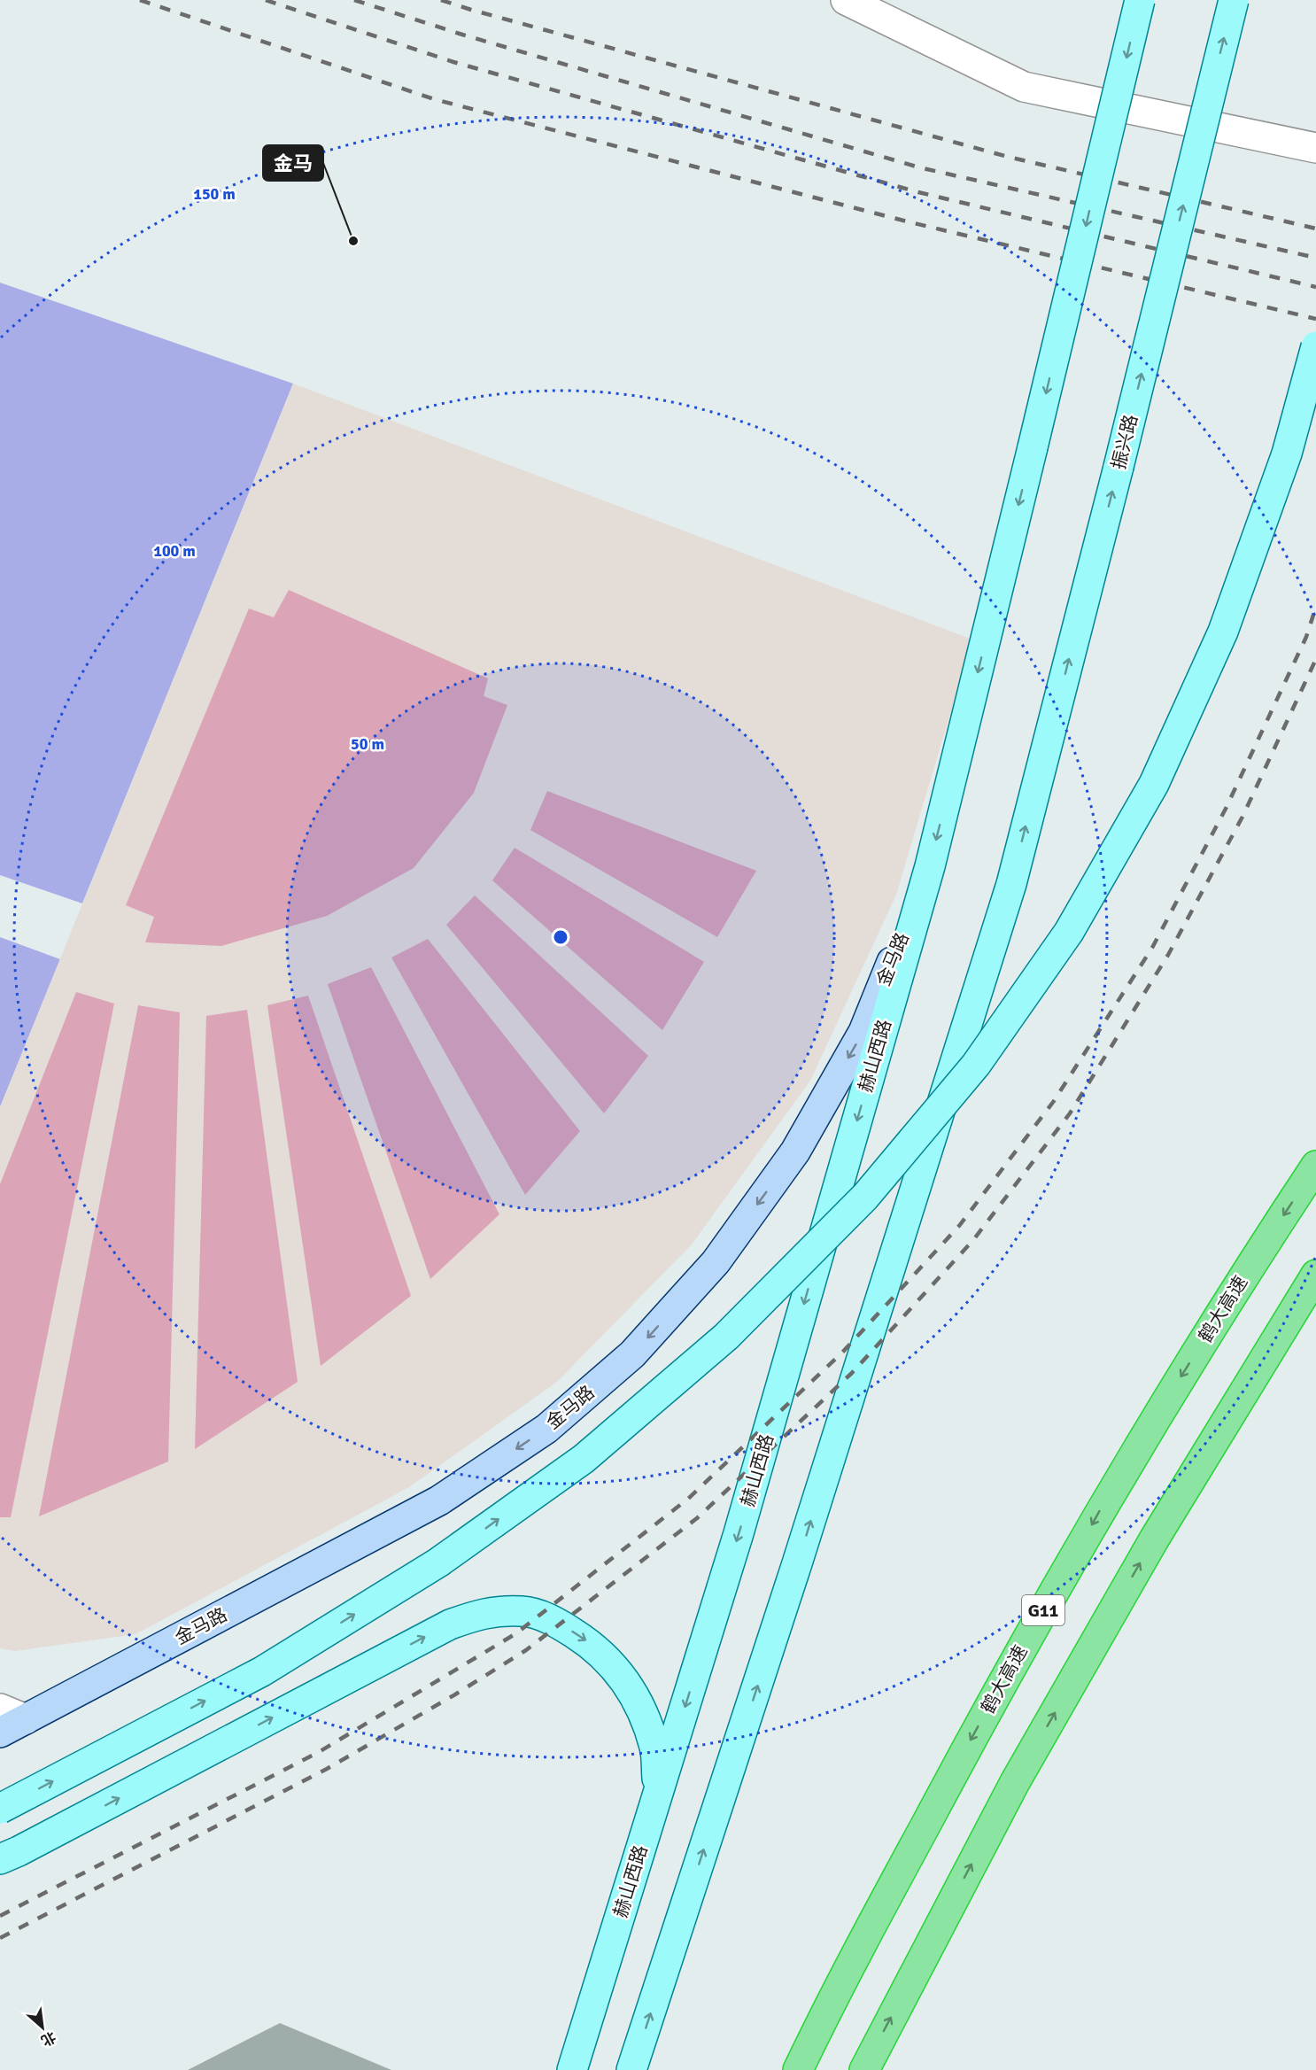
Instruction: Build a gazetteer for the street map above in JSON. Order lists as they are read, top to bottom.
{
  "streets": {
    "highway": ["鹤大高速", "G11"],
    "main road": ["振兴路", "金马路", "赫山西路"]
  },
  "crossings": [
    ["金马路", "赫山西路"]
  ],
  "one_way": ["赫山西路"],
  "places": ["金马"],
  "north": "bottom right",
  "rings": ["150 m", "100 m", "50 m"]
}
